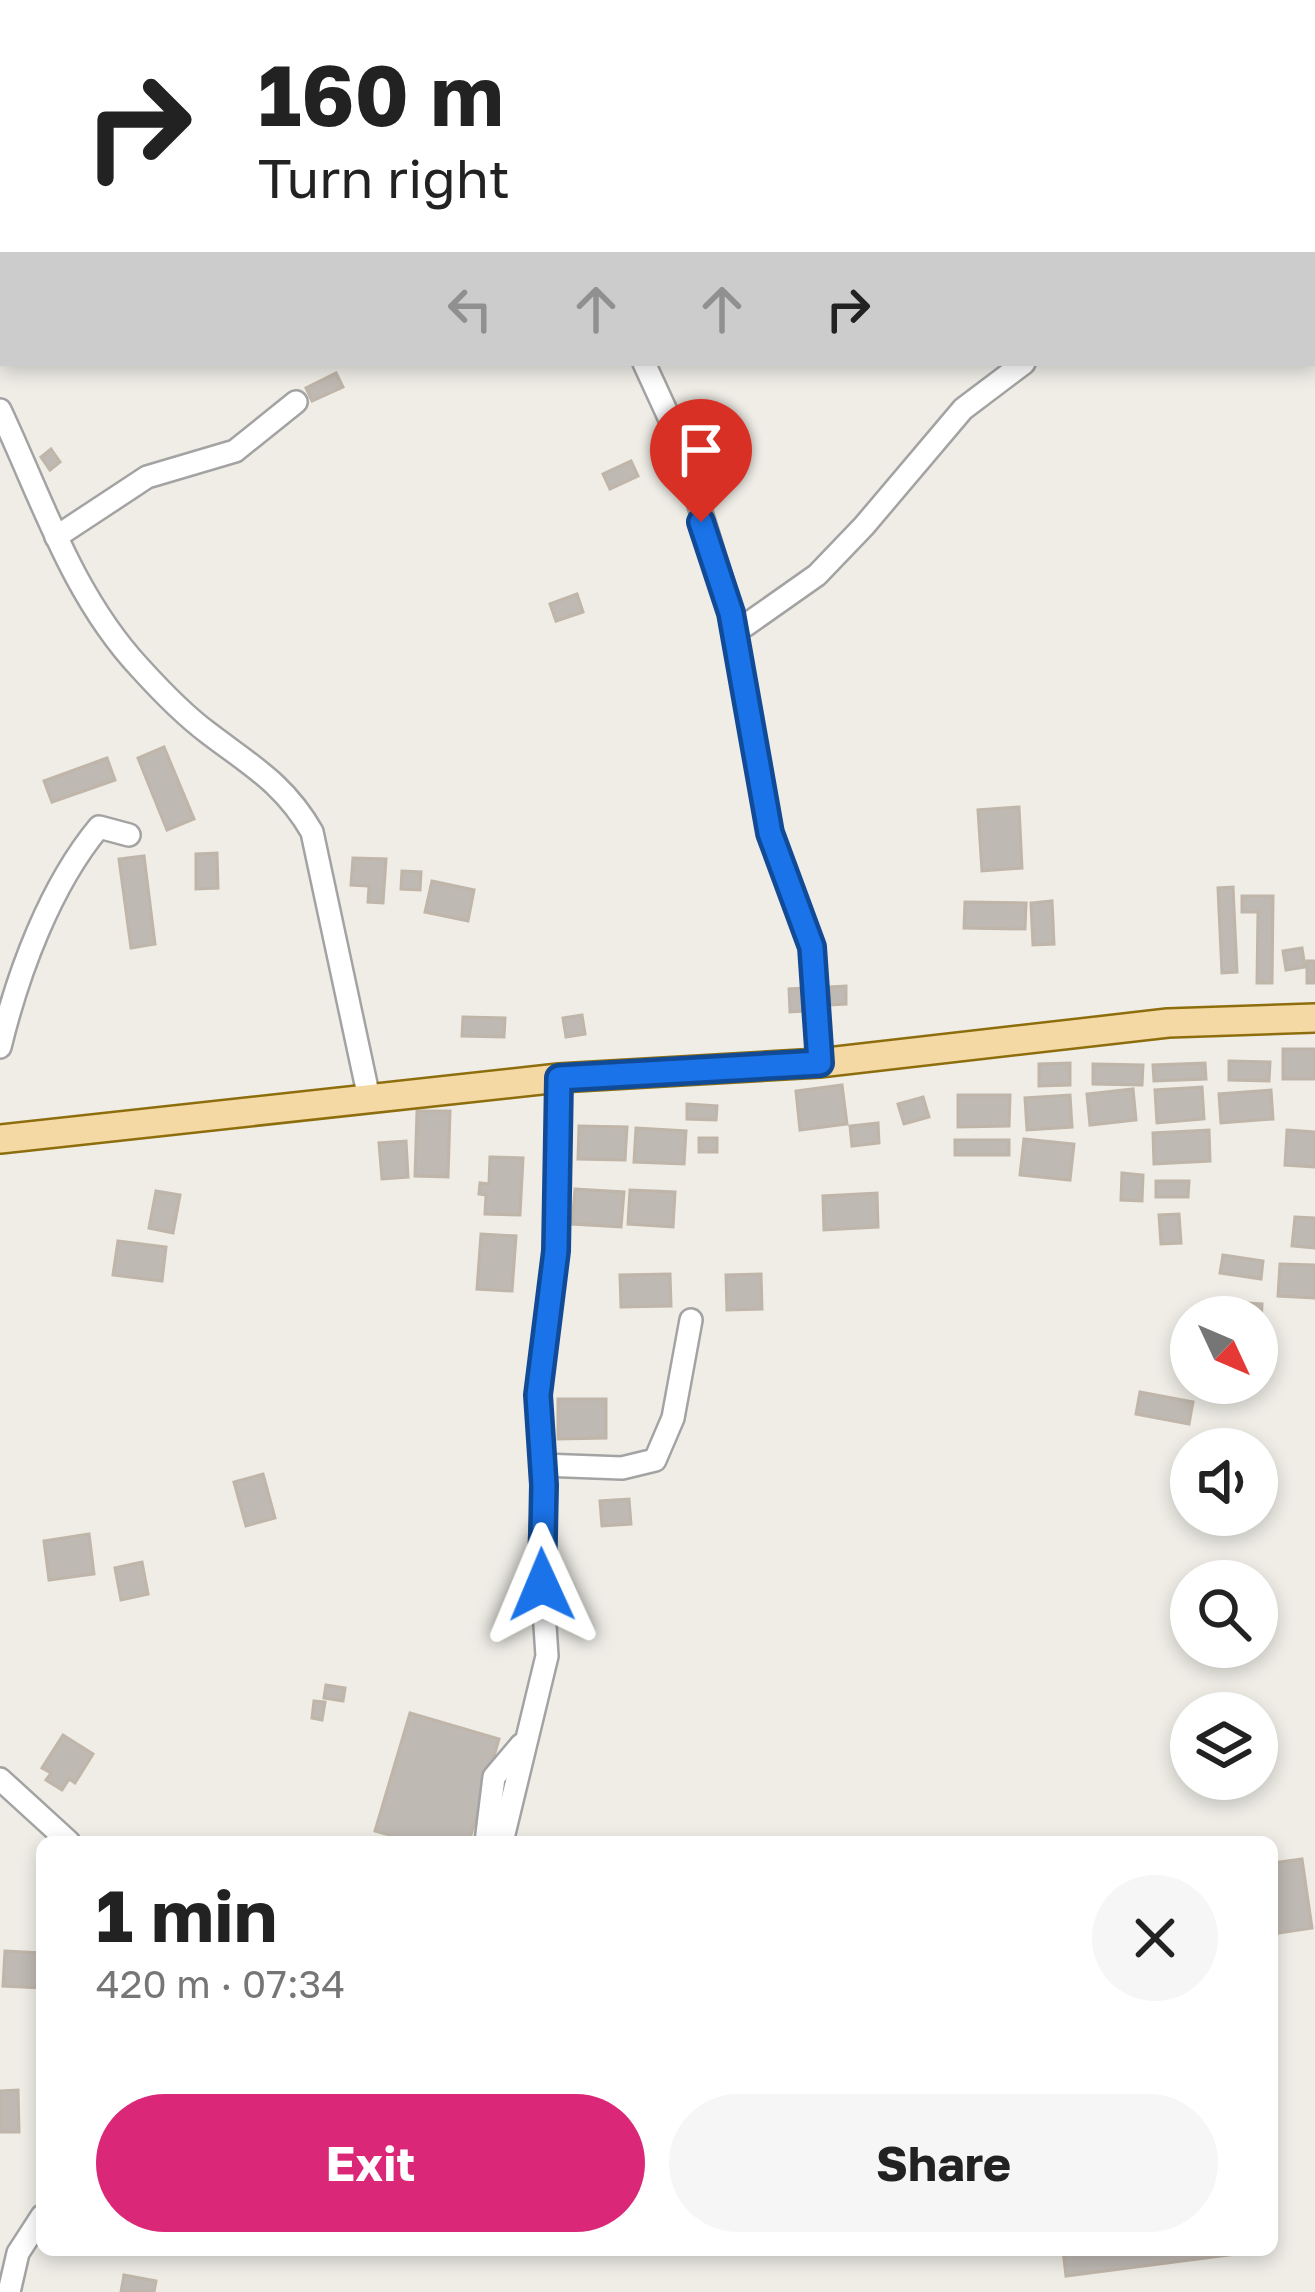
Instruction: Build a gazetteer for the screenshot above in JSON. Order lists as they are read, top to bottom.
{
  "north": "bottom right",
  "page": {
    "turn": ["160 m", "Turn right"],
    "heading": ["1 min", "420 m · 07:34"],
    "buttons": ["Exit", "Share"]
  }
}
